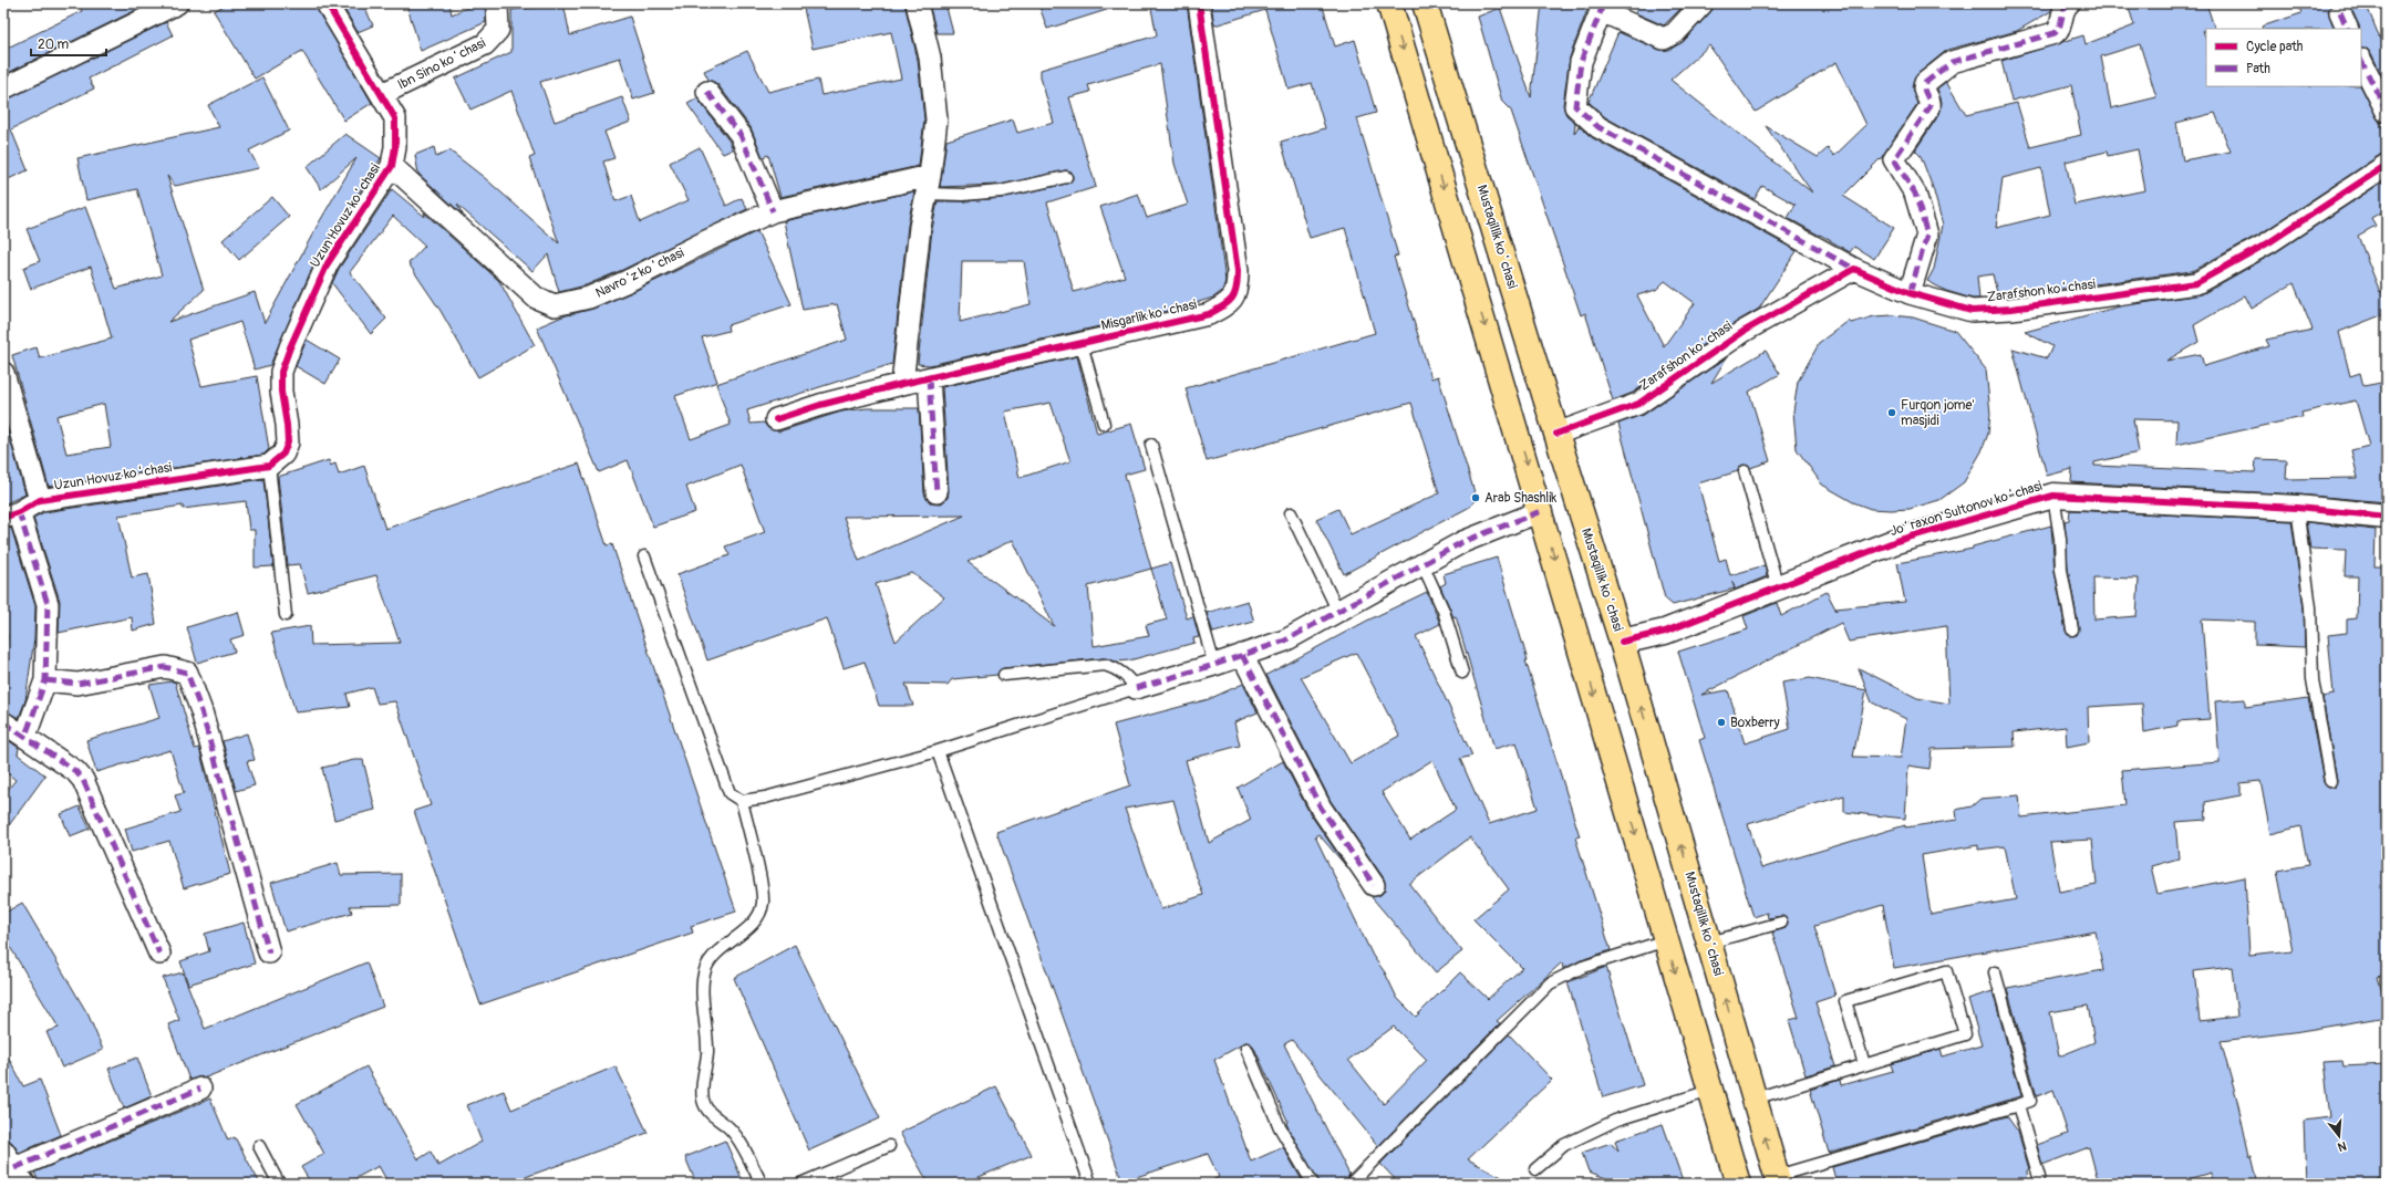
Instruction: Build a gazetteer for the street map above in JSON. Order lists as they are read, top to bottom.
{
  "streets": {
    "main road": ["Mustaqillik koʻchasi"],
    "street": [
      "Ibn Sino koʻchasi",
      "Uzun Hovuz koʻchasi",
      "Navroʻz koʻchasi",
      "Zarafshon koʻchasi",
      "Misgarlik koʻchasi",
      "Joʻraxon Sultonov koʻchasi"
    ]
  },
  "crossings": [
    ["Ibn Sino koʻchasi", "Uzun Hovuz koʻchasi"],
    ["Uzun Hovuz koʻchasi", "Navroʻz koʻchasi"],
    ["Mustaqillik koʻchasi", "Zarafshon koʻchasi"],
    ["Mustaqillik koʻchasi", "Joʻraxon Sultonov koʻchasi"]
  ],
  "places": ["Furqon jome' masjidi", "Arab Shashlik", "Boxberry"],
  "legend": ["Cycle path", "Path"],
  "scale_bar": "20 m",
  "north": "bottom"
}
